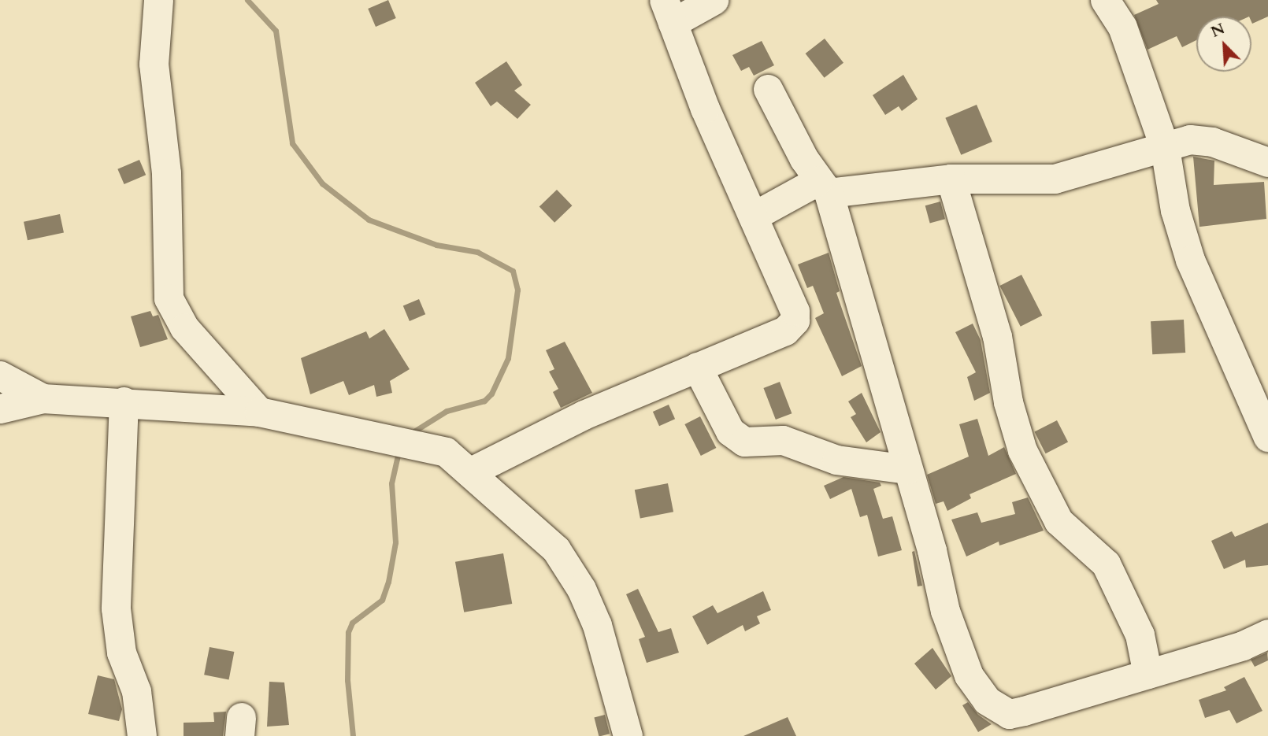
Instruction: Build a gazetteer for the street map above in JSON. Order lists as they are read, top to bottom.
{
  "north": "top left"
}
